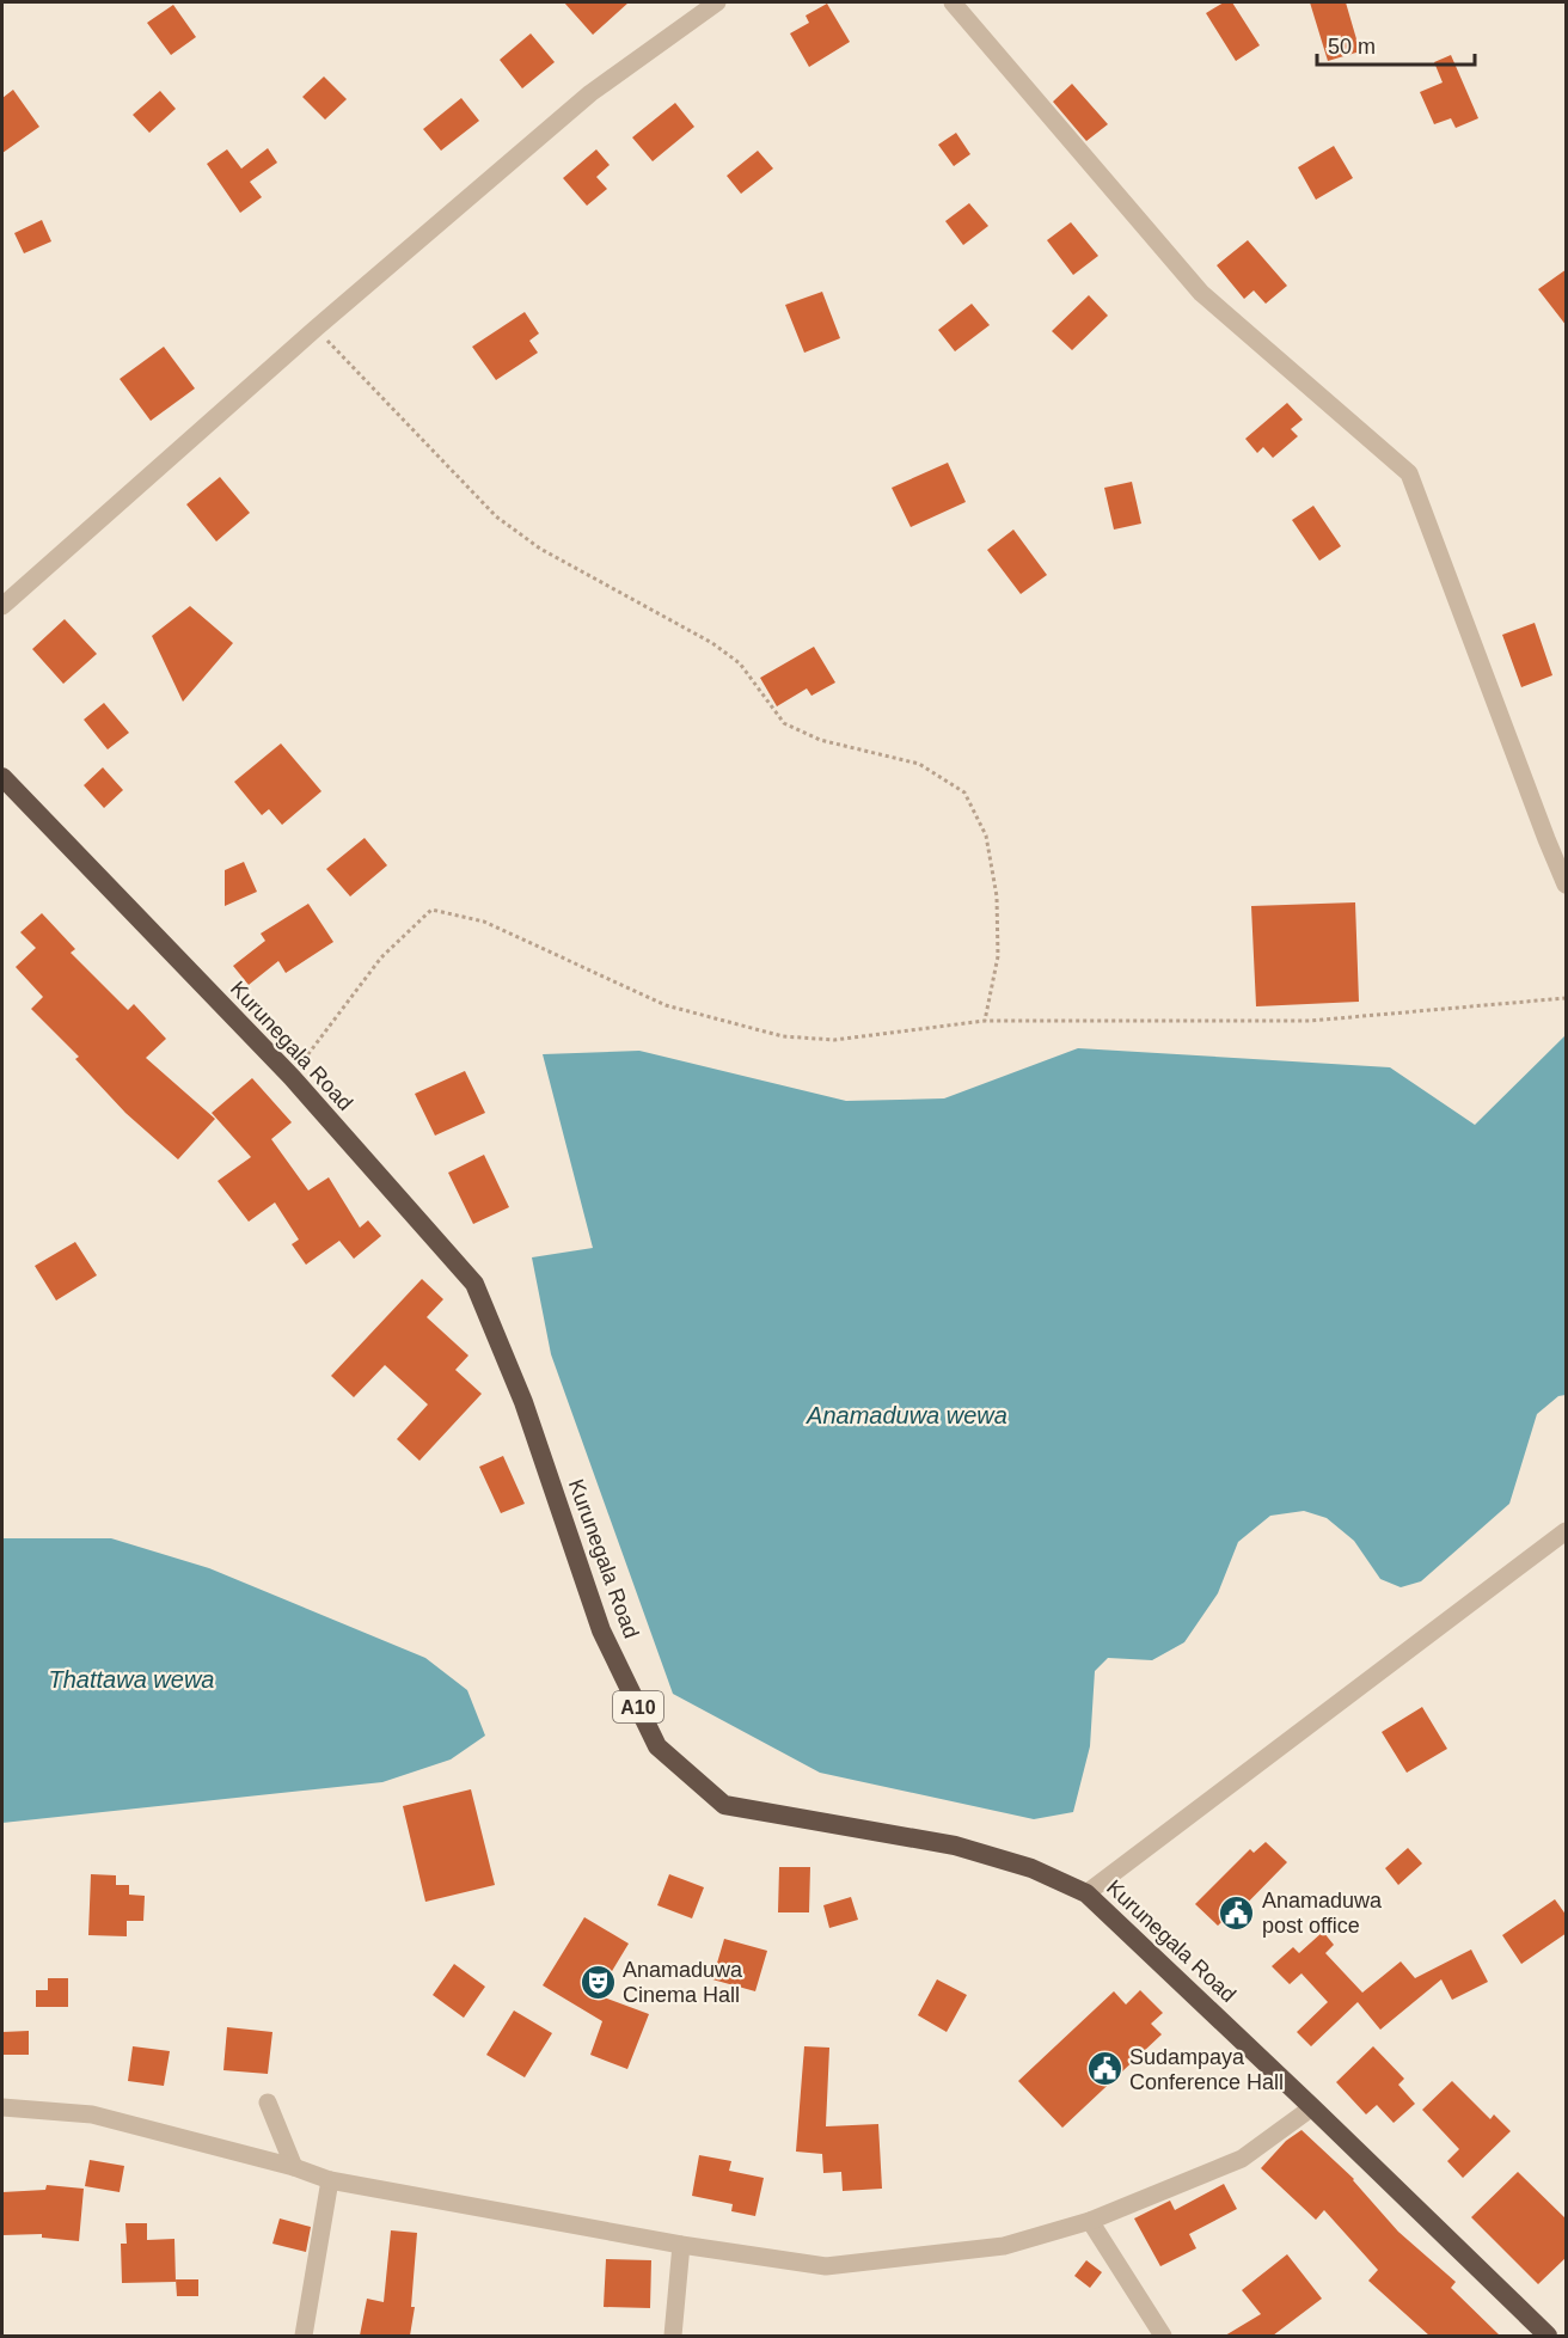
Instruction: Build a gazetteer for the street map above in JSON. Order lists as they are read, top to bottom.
{
  "streets": {
    "highway": ["Kurunegala Road", "A10"]
  },
  "water": ["Anamaduwa wewa", "Thattawa wewa"],
  "places": {
    "public building": ["Anamaduwa post office", "Sudampaya Conference Hall"],
    "theatre": ["Anamaduwa Cinema Hall"]
  },
  "scale_bar": "50 m"
}
